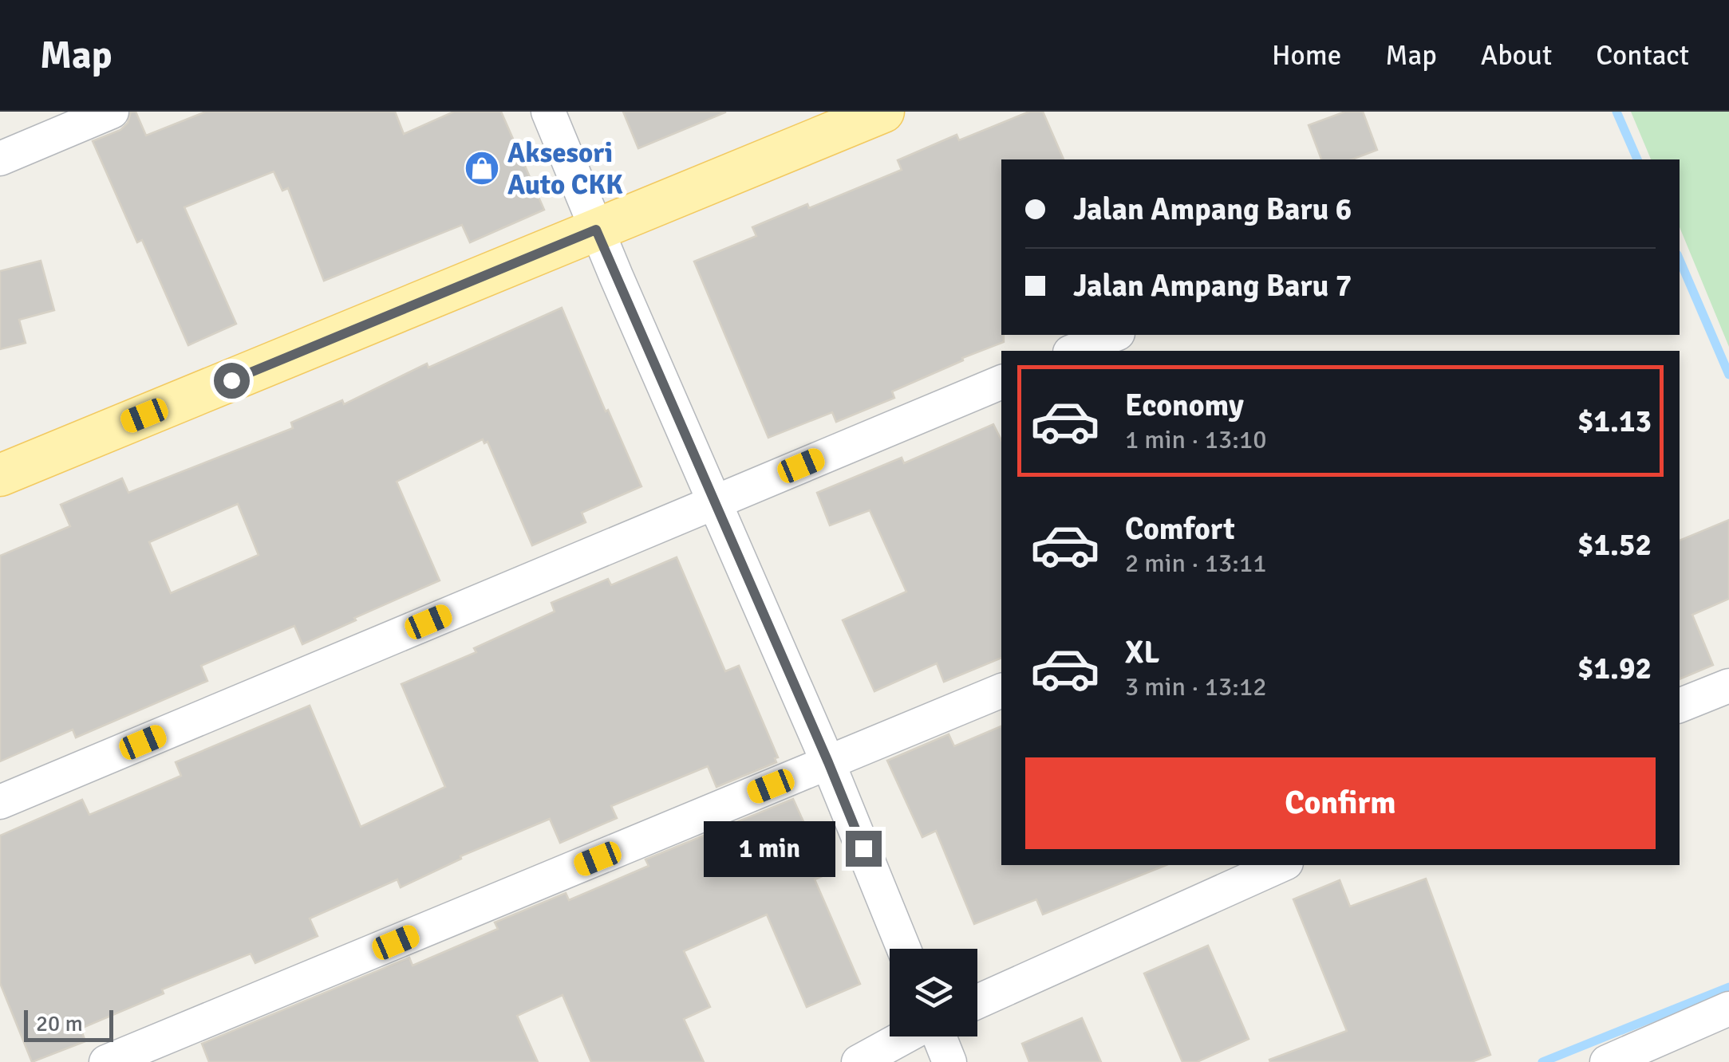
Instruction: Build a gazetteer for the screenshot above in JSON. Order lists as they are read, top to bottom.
{
  "places": {
    "shop": ["Aksesori Auto CKK"]
  },
  "scale_bar": "20 m",
  "page": {
    "header": "Map",
    "nav": [
      "Home",
      "Map",
      "About",
      "Contact"
    ],
    "banner": ["Jalan Ampang Baru 6", "Jalan Ampang Baru 7"],
    "list": [
      {
        "name": "Economy",
        "note": "1 min · 13:10",
        "value": "$1.13"
      },
      {
        "name": "Comfort",
        "note": "2 min · 13:11",
        "value": "$1.52"
      },
      {
        "name": "XL",
        "note": "3 min · 13:12",
        "value": "$1.92"
      }
    ],
    "buttons": "Confirm",
    "bubble": "1 min",
    "scale": "20 m"
  }
}
